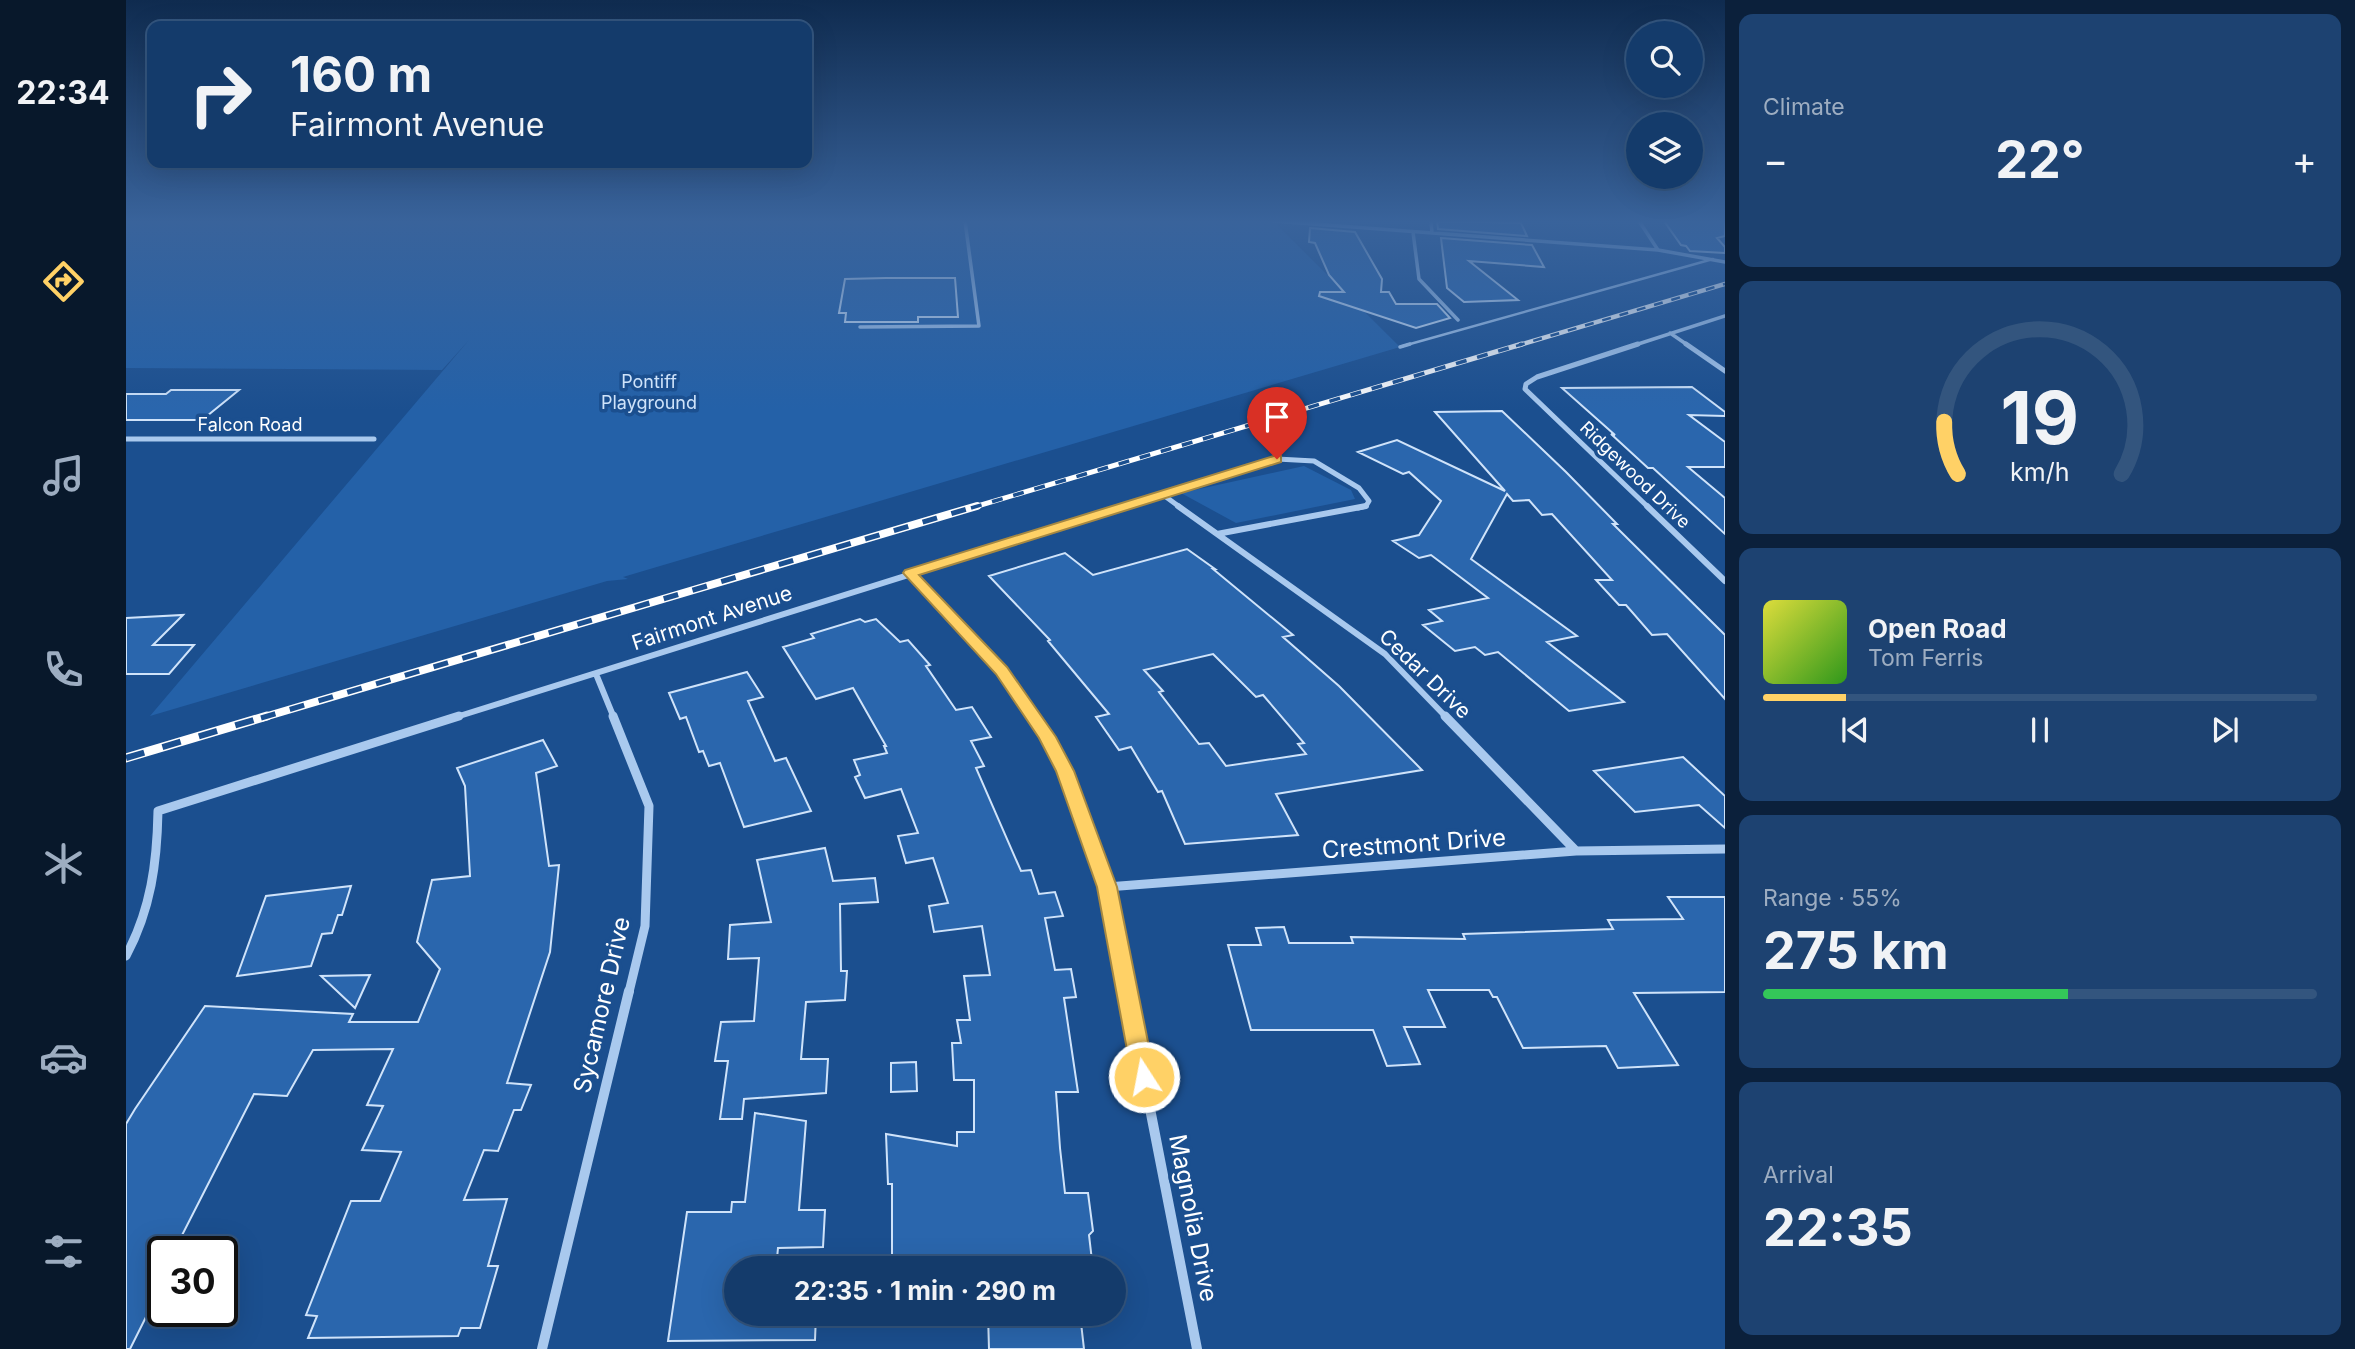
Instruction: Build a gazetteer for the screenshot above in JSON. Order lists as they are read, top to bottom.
{
  "streets": {
    "street": [
      "Falcon Road",
      "Ridgewood Drive",
      "Fairmont Avenue",
      "Cedar Drive",
      "Crestmont Drive",
      "Sycamore Drive",
      "Magnolia Drive"
    ]
  },
  "crossings": [
    ["Fairmont Avenue", "Cedar Drive"],
    ["Fairmont Avenue", "Sycamore Drive"],
    ["Fairmont Avenue", "Magnolia Drive"],
    ["Cedar Drive", "Crestmont Drive"],
    ["Crestmont Drive", "Magnolia Drive"]
  ],
  "parks": ["Pontiff Playground"],
  "page": {
    "tabs": "22:34",
    "tile": [
      "Climate",
      ["Range · 55%", "275 km"],
      ["Arrival", "22:35"]
    ],
    "turn": ["160 m", "Fairmont Avenue"],
    "heat": ["−", "22°", "+"],
    "song": ["Open Road", "Tom Ferris"],
    "limit": "30",
    "trip": "22:35 · 1 min · 290 m",
    "gauge": ["19", "km/h"]
  }
}
